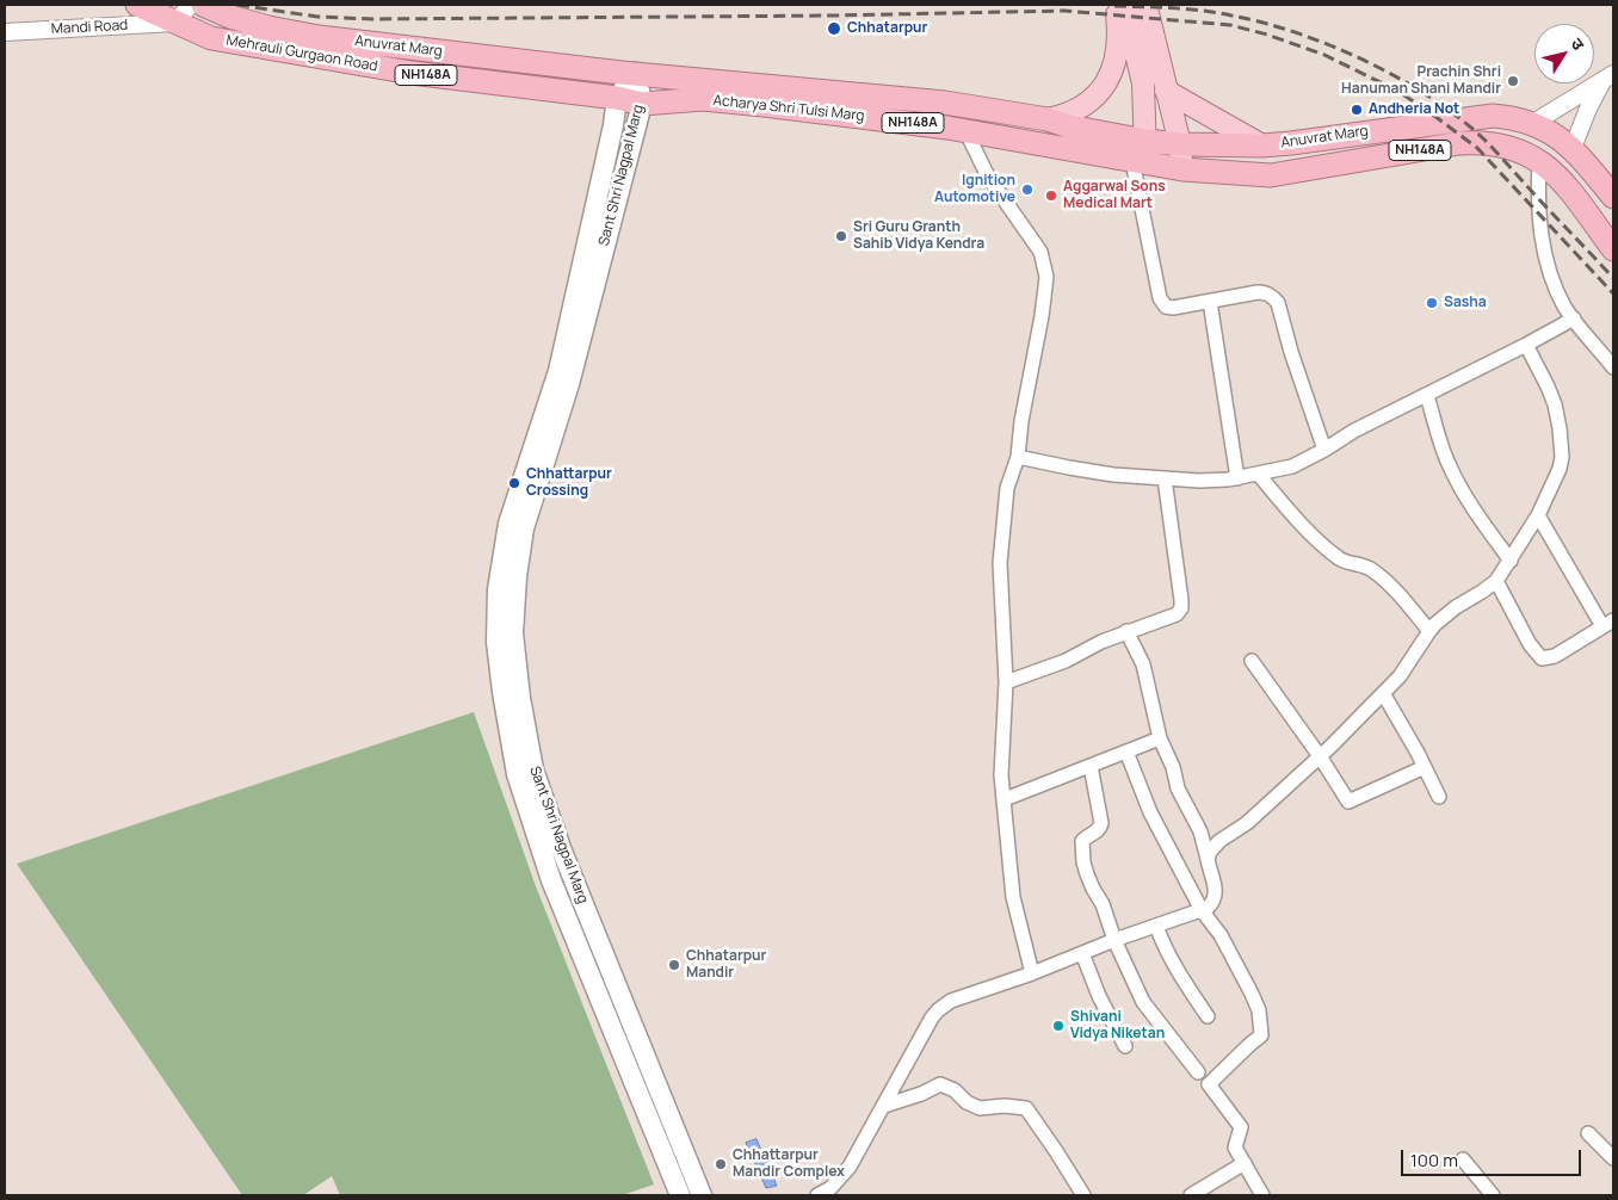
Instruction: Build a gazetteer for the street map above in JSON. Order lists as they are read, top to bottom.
{
  "streets": {
    "highway": [
      "Anuvrat Marg",
      "Mehrauli Gurgaon Road",
      "NH148A",
      "Acharya Shri Tulsi Marg"
    ],
    "main road": ["Sant Shri Nagpal Marg"],
    "street": ["Mandi Road"]
  },
  "crossings": [
    ["Mandi Road", "Mehrauli Gurgaon Road"],
    ["Mandi Road", "NH148A"],
    ["Anuvrat Marg", "Acharya Shri Tulsi Marg"],
    ["Anuvrat Marg", "Sant Shri Nagpal Marg"],
    ["Mehrauli Gurgaon Road", "NH148A"],
    ["Mehrauli Gurgaon Road", "Acharya Shri Tulsi Marg"],
    ["Mehrauli Gurgaon Road", "Sant Shri Nagpal Marg"],
    ["Acharya Shri Tulsi Marg", "Sant Shri Nagpal Marg"]
  ],
  "places": [
    "Chhatarpur",
    "Prachin Shri Hanuman Shani Mandir",
    "Andheria Not",
    "Ignition Automotive",
    "Aggarwal Sons Medical Mart",
    "Sri Guru Granth Sahib Vidya Kendra",
    "Sasha",
    "Chhattarpur Crossing",
    "Chhatarpur Mandir",
    "Shivani Vidya Niketan",
    "Chhattarpur Mandir Complex"
  ],
  "scale_bar": "100 m",
  "north": "top right"
}
